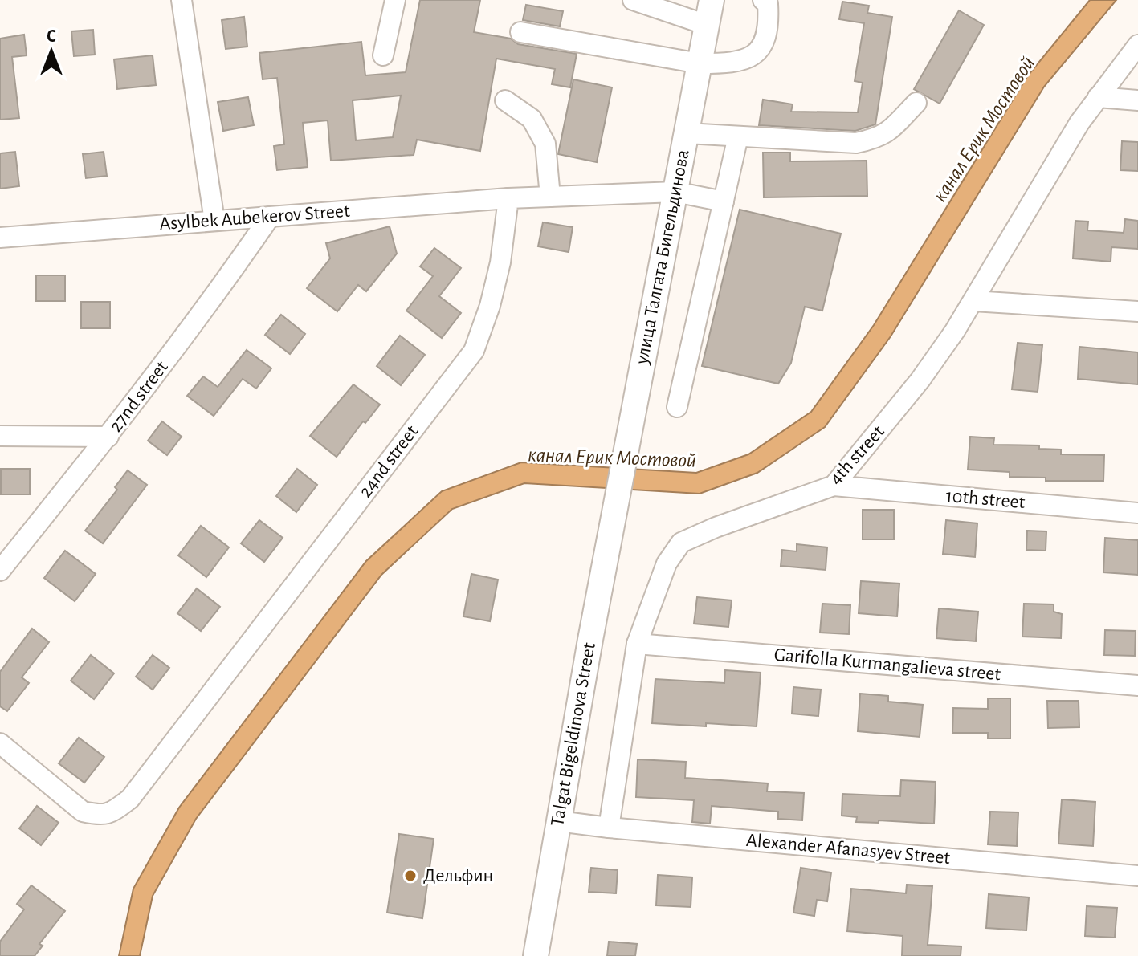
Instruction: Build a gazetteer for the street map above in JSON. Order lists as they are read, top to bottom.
{
  "streets": {
    "main road": ["улица Талгата Бигельдинова", "Talgat Bigeldinova Street"],
    "street": [
      "Asylbek Aubekerov Street",
      "27nd street",
      "4th street",
      "24nd street",
      "10th street",
      "Garifolla Kurmangalieva street",
      "Alexander Afanasyev Street"
    ]
  },
  "crossings": [
    ["Asylbek Aubekerov Street", "27nd street"],
    ["Asylbek Aubekerov Street", "24nd street"],
    ["улица Талгата Бигельдинова", "Talgat Bigeldinova Street"],
    ["4th street", "10th street"],
    ["4th street", "Garifolla Kurmangalieva street"],
    ["4th street", "Alexander Afanasyev Street"],
    ["Talgat Bigeldinova Street", "Alexander Afanasyev Street"]
  ],
  "water": ["канал Ерик Мостовой"],
  "places": ["Дельфин"],
  "north": "top"
}
